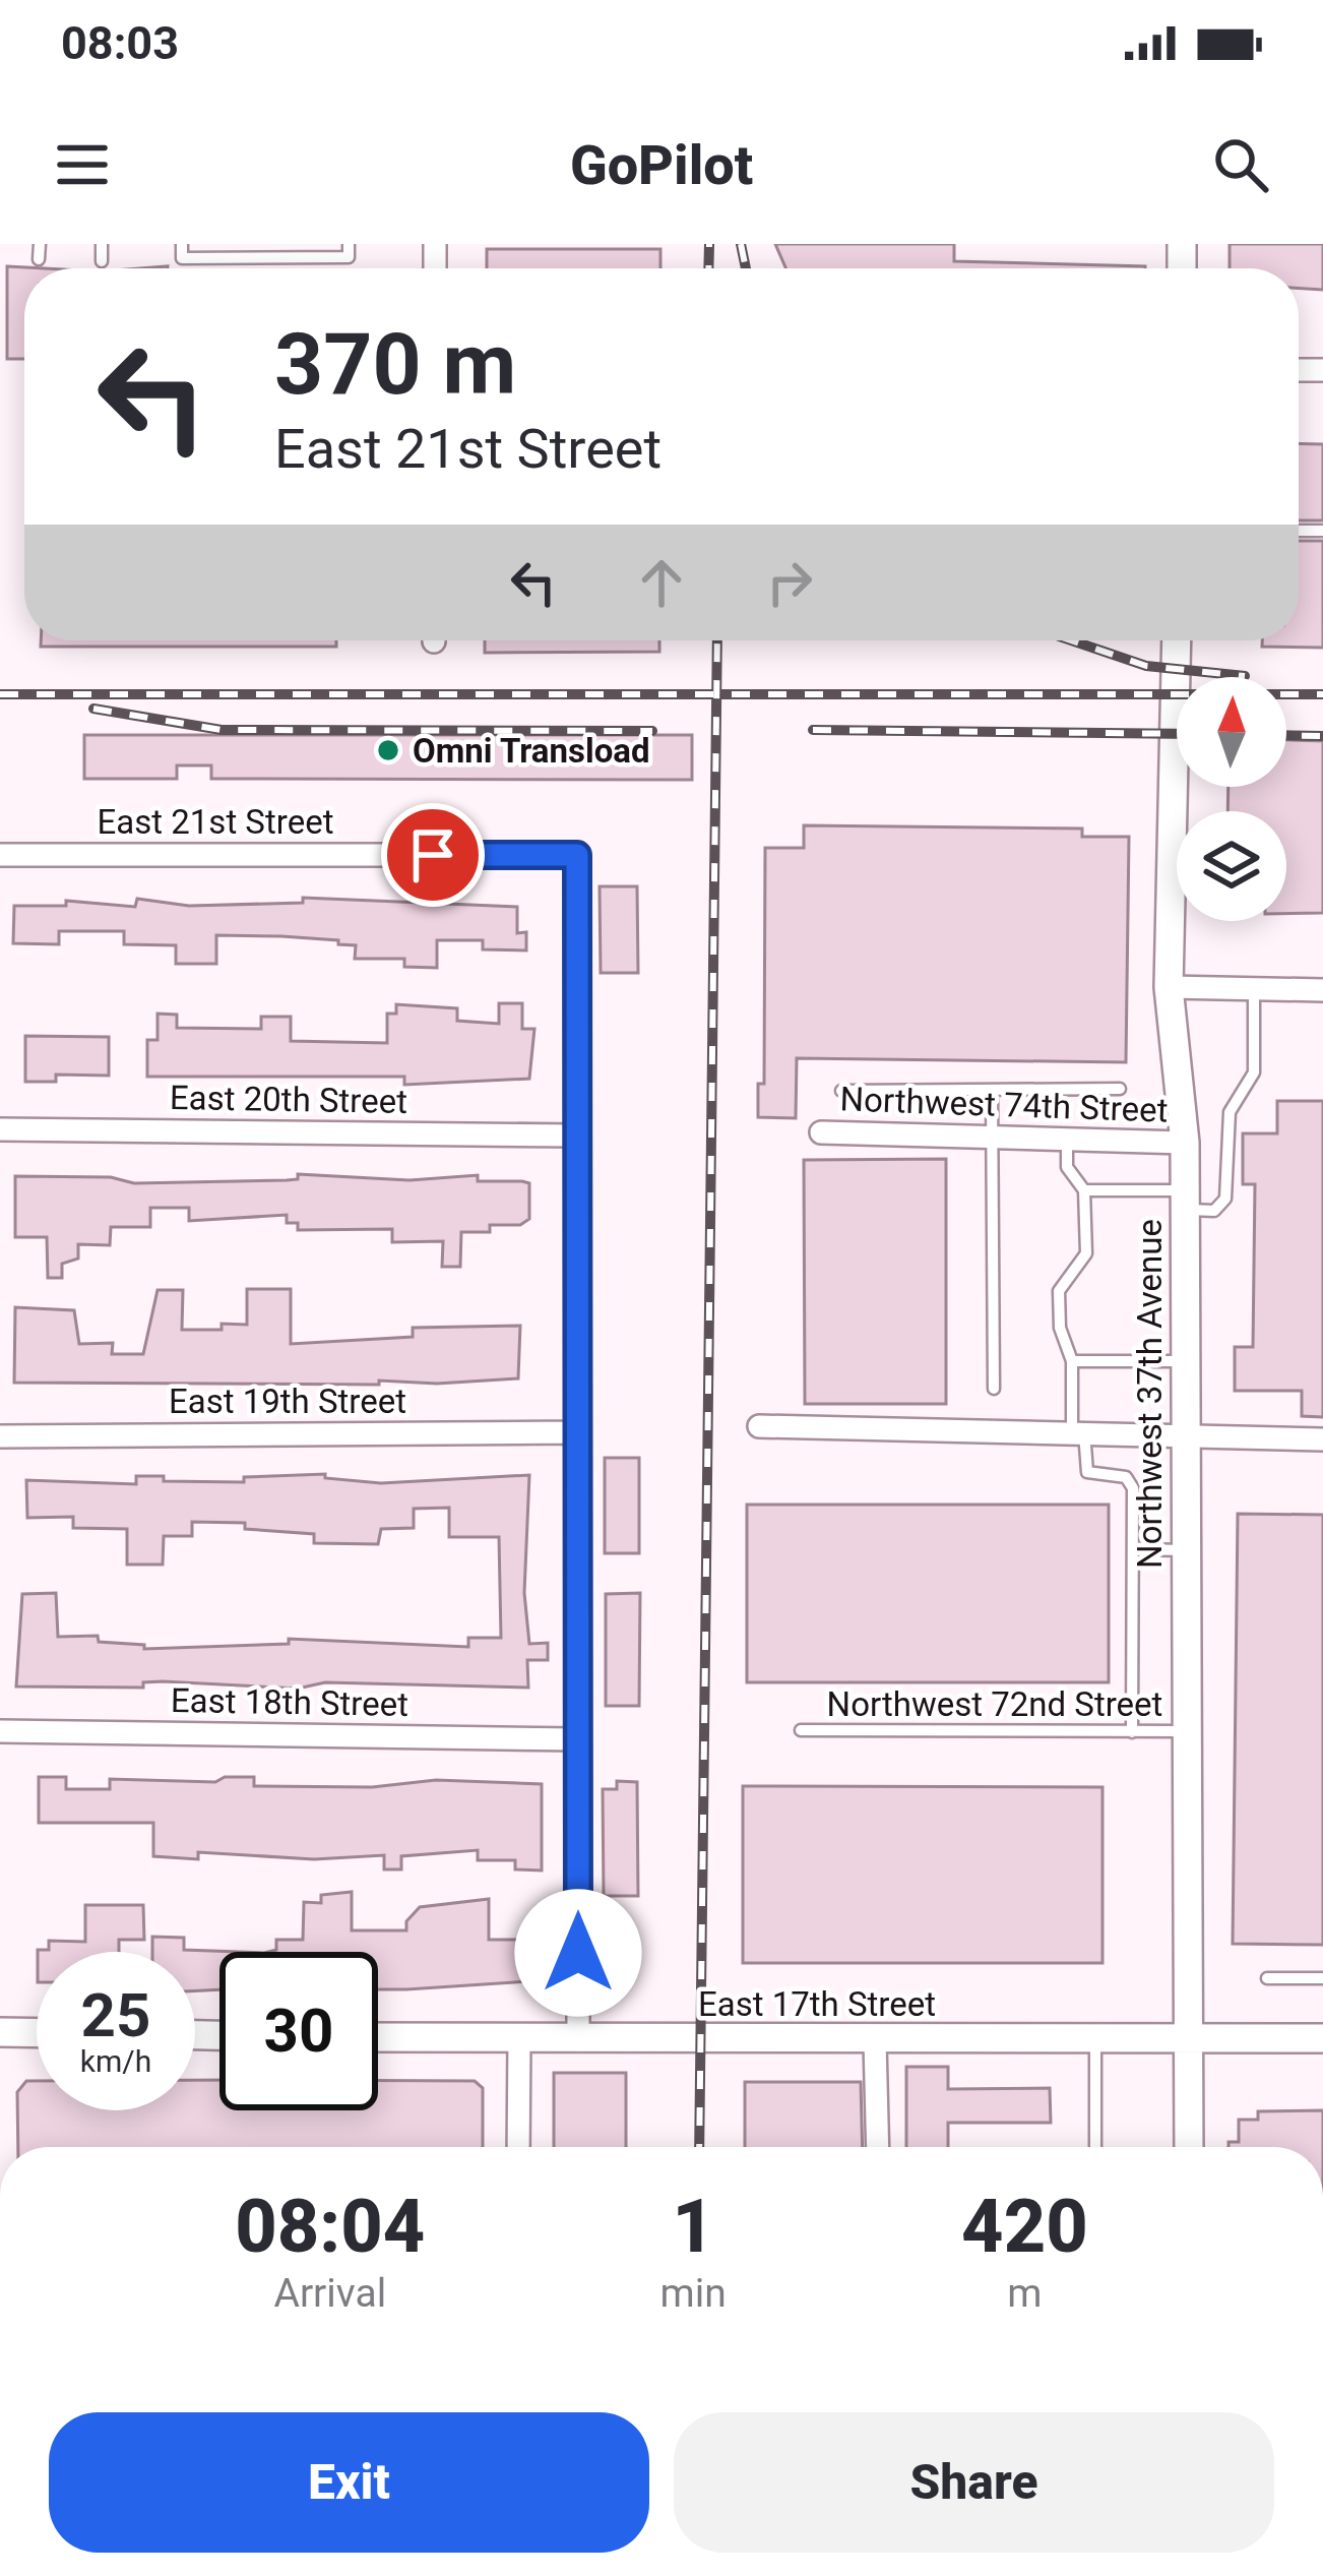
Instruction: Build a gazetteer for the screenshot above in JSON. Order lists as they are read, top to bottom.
{
  "streets": {
    "street": [
      "East 21st Street",
      "East 20th Street",
      "Northwest 74th Street",
      "Northwest 37th Avenue",
      "East 19th Street",
      "East 18th Street",
      "East 17th Street"
    ],
    "lane": ["Northwest 72nd Street"]
  },
  "crossings": [
    ["East 21st Street", "East 20th Street"],
    ["Northwest 74th Street", "Northwest 37th Avenue"],
    ["Northwest 37th Avenue", "Northwest 72nd Street"],
    ["Northwest 37th Avenue", "East 17th Street"]
  ],
  "places": ["Omni Transload"],
  "north": "top",
  "page": {
    "status": "08:03",
    "header": "GoPilot",
    "turn": ["370 m", "East 21st Street"],
    "speed": "25 km/h",
    "limit": "30",
    "eta": [
      "08:04",
      "Arrival",
      "1",
      "min",
      "420",
      "m"
    ],
    "buttons": ["Exit", "Share"]
  }
}
